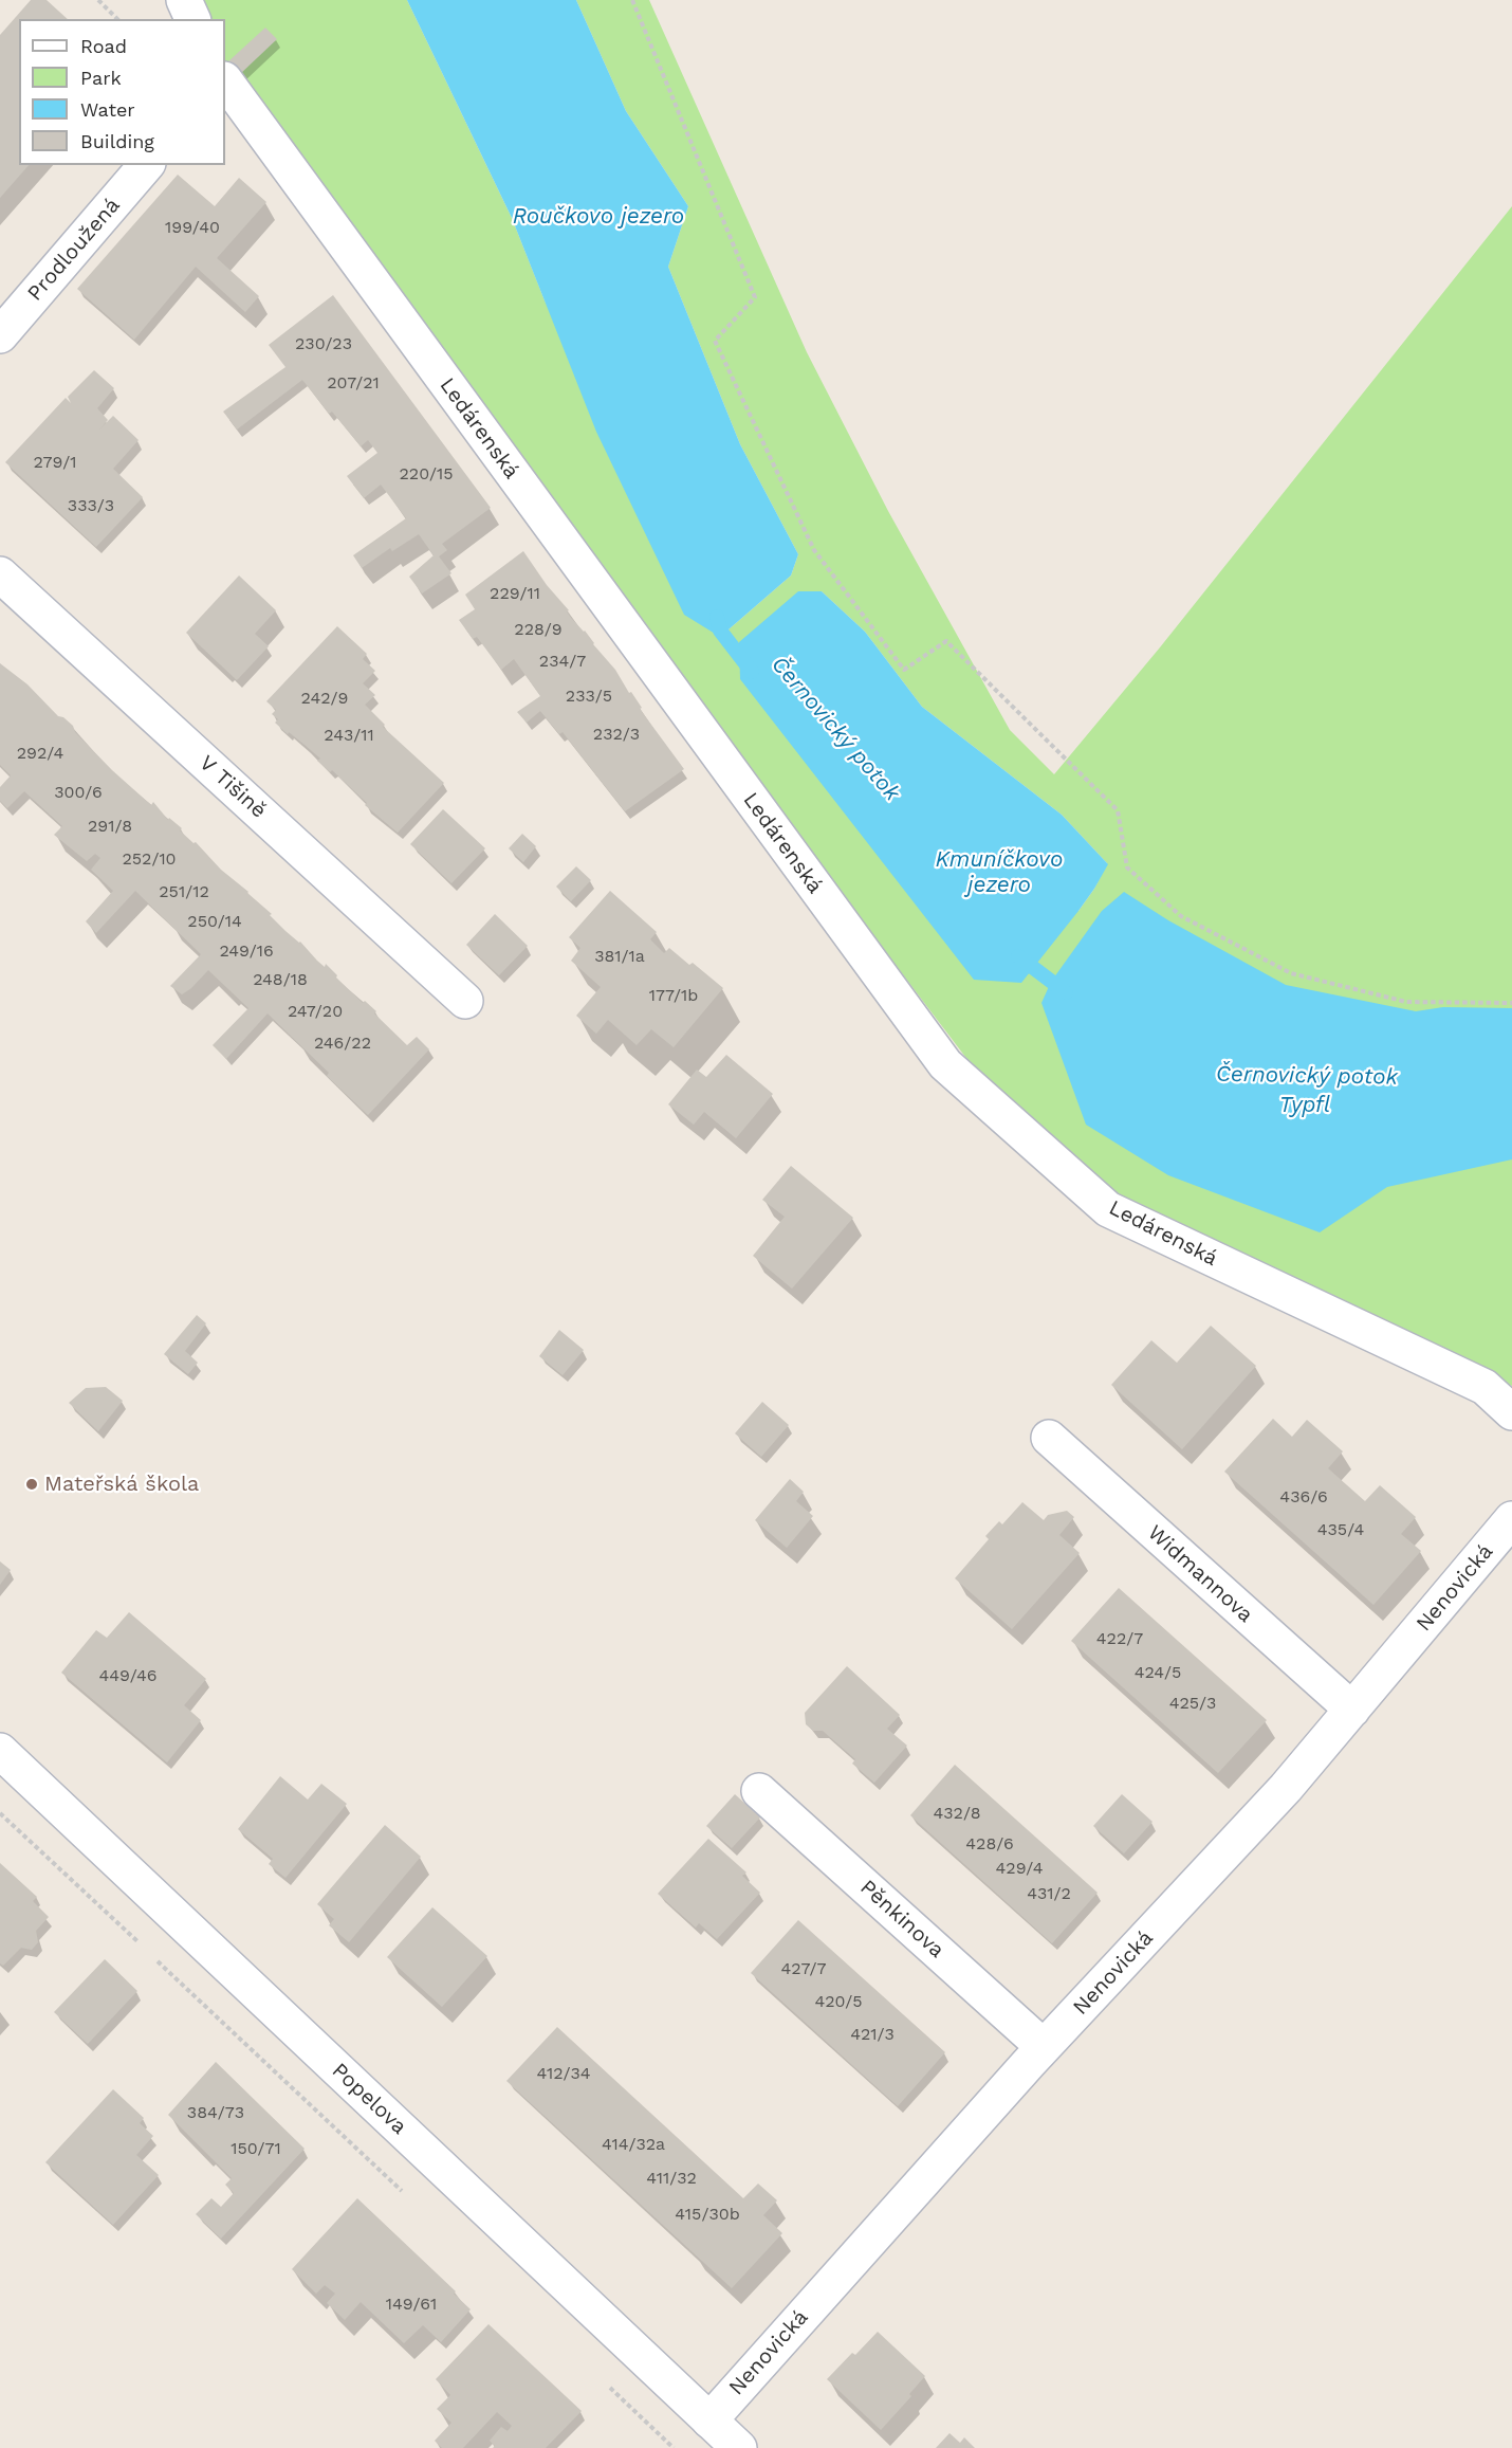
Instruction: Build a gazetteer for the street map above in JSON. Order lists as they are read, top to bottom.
{
  "streets": {
    "street": [
      "Prodloužená",
      "Ledárenská",
      "V Tišině",
      "Widmannova",
      "Nenovická",
      "Pěnkinova",
      "Popelova"
    ]
  },
  "crossings": [
    ["Widmannova", "Nenovická"],
    ["Nenovická", "Pěnkinova"],
    ["Nenovická", "Popelova"]
  ],
  "water": [
    "Roučkovo jezero",
    "Černovický potok",
    "Kmuníčkovo jezero",
    "Typfl"
  ],
  "places": ["Mateřská škola"],
  "house_numbers": [
    "199/40",
    "230/23",
    "207/21",
    "279/1",
    "220/15",
    "333/3",
    "229/11",
    "228/9",
    "234/7",
    "233/5",
    "242/9",
    "232/3",
    "243/11",
    "292/4",
    "300/6",
    "291/8",
    "252/10",
    "251/12",
    "250/14",
    "249/16",
    "381/1a",
    "248/18",
    "177/1b",
    "247/20",
    "246/22",
    "436/6",
    "435/4",
    "422/7",
    "424/5",
    "449/46",
    "425/3",
    "432/8",
    "428/6",
    "429/4",
    "431/2",
    "427/7",
    "420/5",
    "421/3",
    "412/34",
    "384/73",
    "414/32a",
    "150/71",
    "411/32",
    "415/30b",
    "149/61"
  ],
  "legend": [
    "Road",
    "Park",
    "Water",
    "Building"
  ]
}
